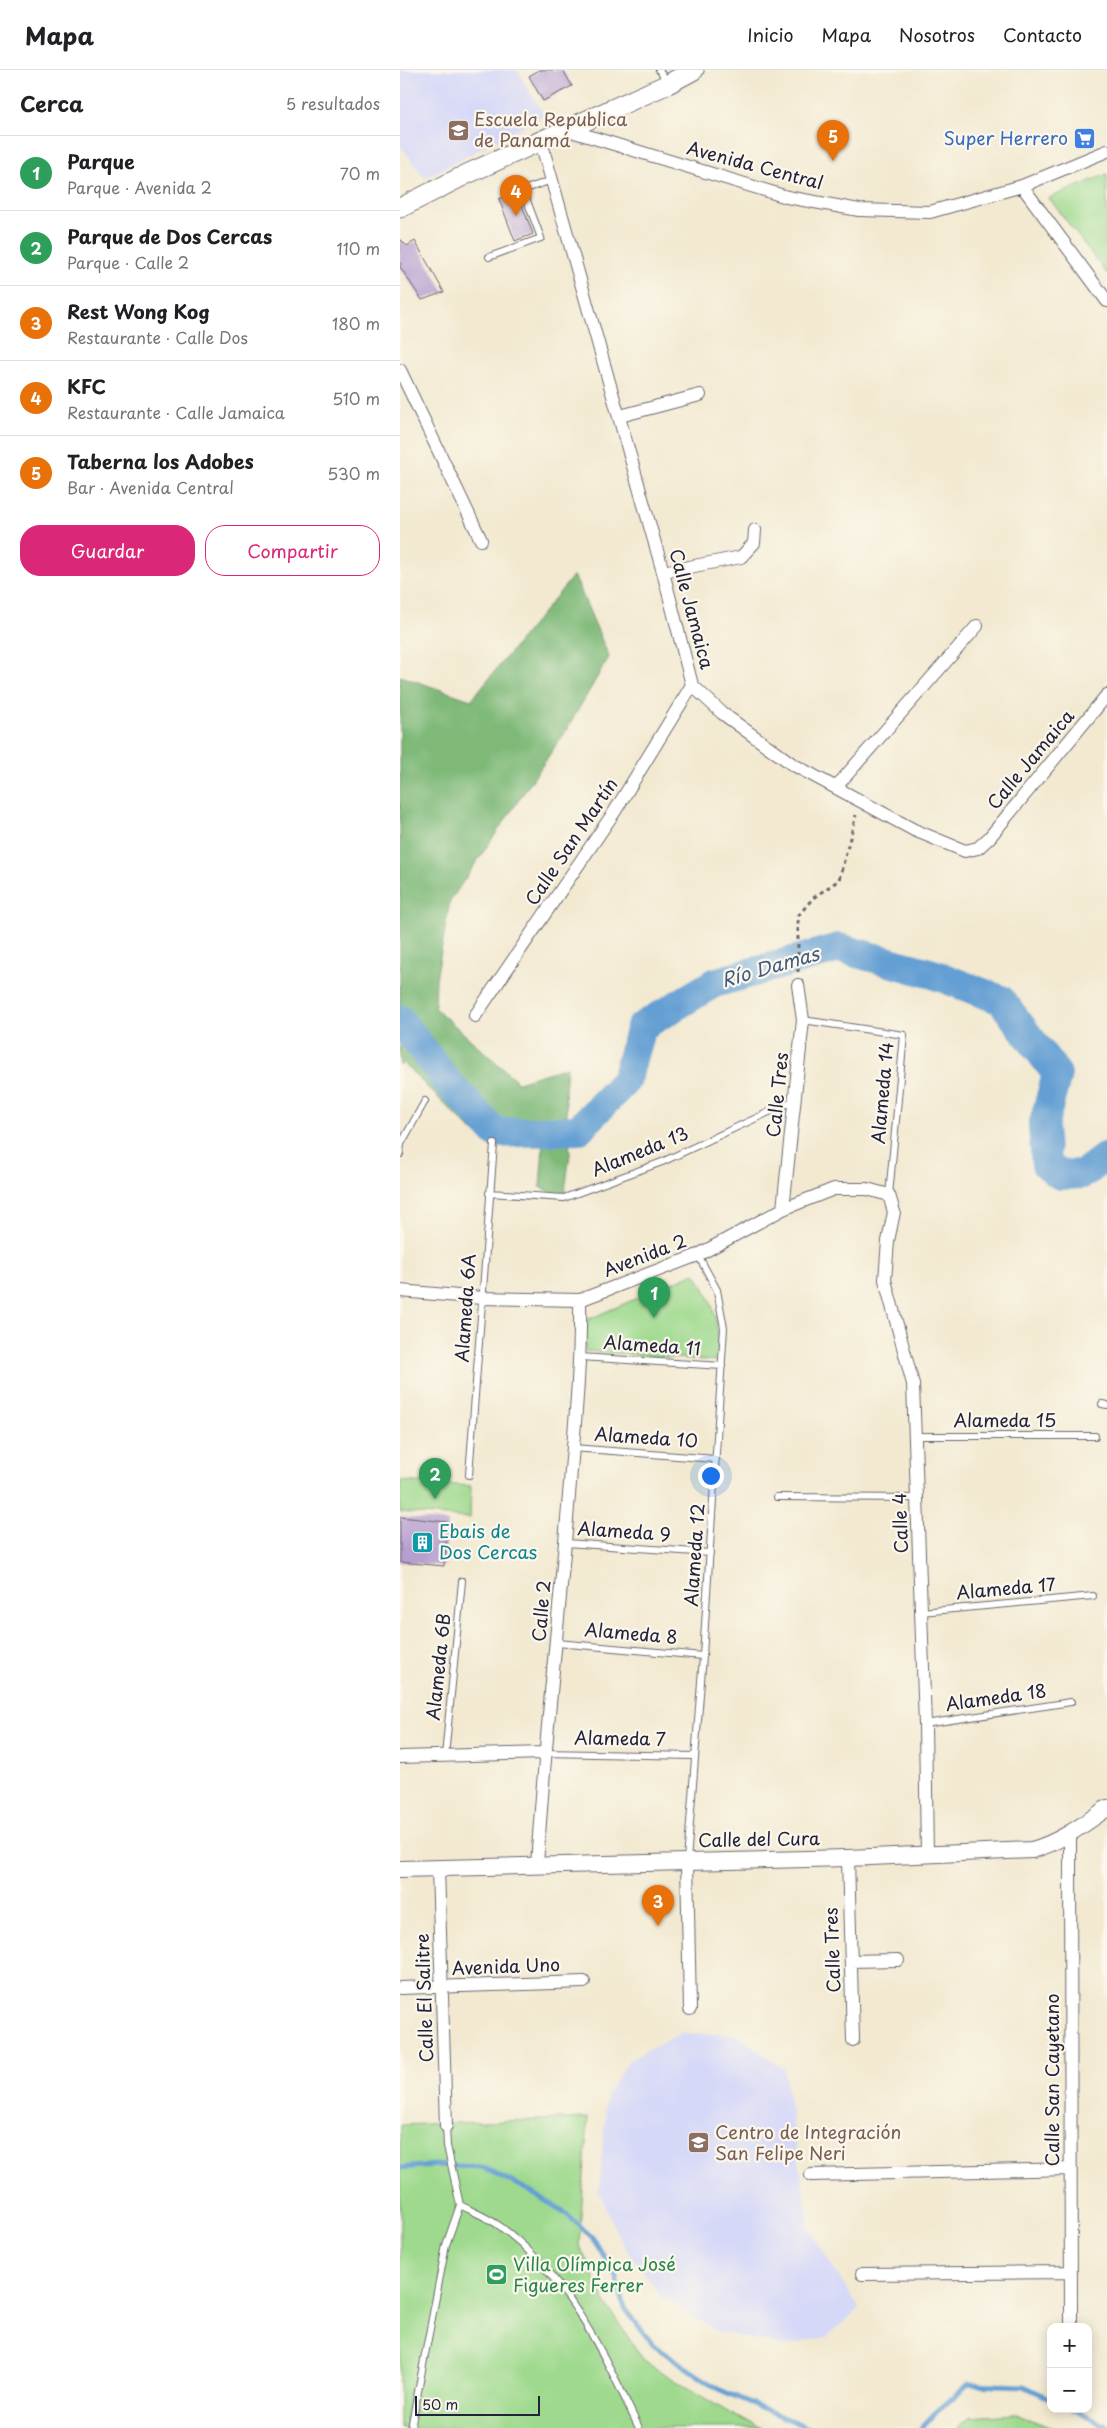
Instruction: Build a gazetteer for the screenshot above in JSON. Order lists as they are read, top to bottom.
{
  "streets": {
    "street": [
      "Avenida Central",
      "Calle Jamaica",
      "Calle San Martín",
      "Calle Tres",
      "Avenida 2",
      "Calle 4",
      "Calle 2",
      "Calle del Cura",
      "Avenida Uno",
      "Calle El Salitre",
      "Calle San Cayetano"
    ],
    "lane": [
      "Alameda 14",
      "Alameda 13",
      "Alameda 6A",
      "Alameda 11",
      "Alameda 15",
      "Alameda 10",
      "Alameda 9",
      "Alameda 12",
      "Alameda 17",
      "Alameda 8",
      "Alameda 6B",
      "Alameda 18",
      "Alameda 7"
    ]
  },
  "crossings": [
    ["Calle Jamaica", "Calle San Martín"],
    ["Alameda 14", "Calle Tres"],
    ["Alameda 14", "Avenida 2"],
    ["Alameda 14", "Calle 4"],
    ["Calle Tres", "Alameda 13"],
    ["Calle Tres", "Avenida 2"],
    ["Calle Tres", "Calle del Cura"],
    ["Alameda 13", "Alameda 6A"],
    ["Avenida 2", "Alameda 6A"],
    ["Avenida 2", "Calle 4"],
    ["Avenida 2", "Alameda 12"],
    ["Avenida 2", "Calle 2"],
    ["Alameda 11", "Alameda 12"],
    ["Alameda 11", "Calle 2"],
    ["Alameda 15", "Calle 4"],
    ["Alameda 10", "Alameda 12"],
    ["Alameda 10", "Calle 2"],
    ["Calle 4", "Alameda 17"],
    ["Calle 4", "Alameda 18"],
    ["Calle 4", "Calle del Cura"],
    ["Alameda 9", "Alameda 12"],
    ["Alameda 9", "Calle 2"],
    ["Alameda 12", "Alameda 8"],
    ["Alameda 12", "Alameda 7"],
    ["Alameda 12", "Calle del Cura"],
    ["Calle 2", "Alameda 8"],
    ["Calle 2", "Alameda 7"],
    ["Calle 2", "Calle del Cura"],
    ["Calle del Cura", "Calle El Salitre"],
    ["Calle del Cura", "Calle San Cayetano"],
    ["Avenida Uno", "Calle El Salitre"]
  ],
  "water": ["Río Damas"],
  "places": {
    "school or university": ["Escuela Republica de Panamá", "Centro de Integración San Felipe Neri"],
    "supermarket": ["Super Herrero"],
    "building": ["Ebais de Dos Cercas"],
    "sports": ["Villa Olímpica José Figueres Ferrer"]
  },
  "scale_bar": "50 m",
  "page": {
    "header": "Mapa",
    "nav": [
      "Inicio",
      "Mapa",
      "Nosotros",
      "Contacto"
    ],
    "heading": ["Cerca", "5 resultados"],
    "pins": [
      "5",
      "4",
      "1",
      "2",
      "3"
    ],
    "list": [
      {
        "mark": "1",
        "name": "Parque",
        "note": "Parque · Avenida 2",
        "value": "70 m"
      },
      {
        "mark": "2",
        "name": "Parque de Dos Cercas",
        "note": "Parque · Calle 2",
        "value": "110 m"
      },
      {
        "mark": "3",
        "name": "Rest Wong Kog",
        "note": "Restaurante · Calle Dos",
        "value": "180 m"
      },
      {
        "mark": "4",
        "name": "KFC",
        "note": "Restaurante · Calle Jamaica",
        "value": "510 m"
      },
      {
        "mark": "5",
        "name": "Taberna los Adobes",
        "note": "Bar · Avenida Central",
        "value": "530 m"
      }
    ],
    "buttons": ["Guardar", "Compartir"],
    "map_buttons": ["+", "−"],
    "scale": "50 m"
  }
}
